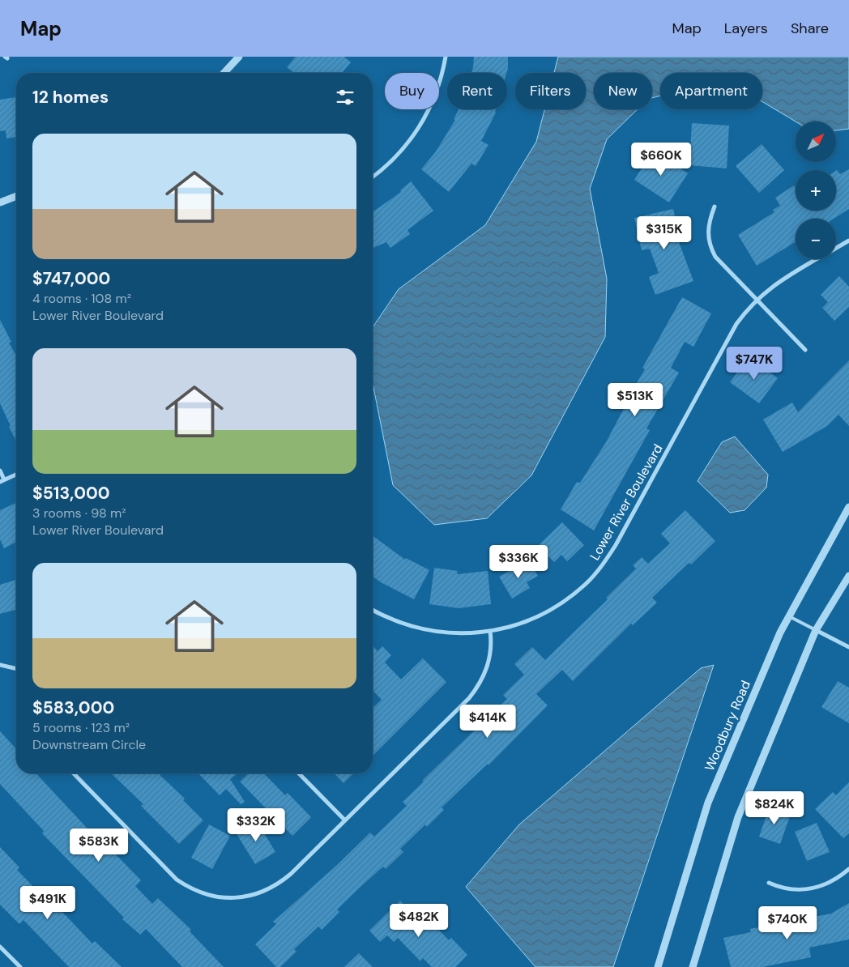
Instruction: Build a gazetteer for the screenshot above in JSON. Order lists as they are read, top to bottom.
{
  "streets": {
    "street": ["Lower River Boulevard", "Woodbury Road"]
  },
  "north": "top right",
  "page": {
    "header": "Map",
    "nav": ["Map", "Layers", "Share"],
    "chip": [
      "Buy",
      "Rent",
      "Filters",
      "New",
      "Apartment"
    ],
    "heading": "12 homes",
    "map_buttons": ["+", "−"],
    "list": [
      {
        "name": "$747,000",
        "note": "4 rooms · 108 m² · Lower River Boulevard"
      },
      {
        "name": "$513,000",
        "note": "3 rooms · 98 m² · Lower River Boulevard"
      },
      {
        "name": "$583,000",
        "note": "5 rooms · 123 m² · Downstream Circle"
      }
    ],
    "price": [
      "$660K",
      "$315K",
      "$747K",
      "$513K",
      "$336K",
      "$414K",
      "$824K",
      "$332K",
      "$583K",
      "$491K",
      "$482K",
      "$740K"
    ]
  }
}
